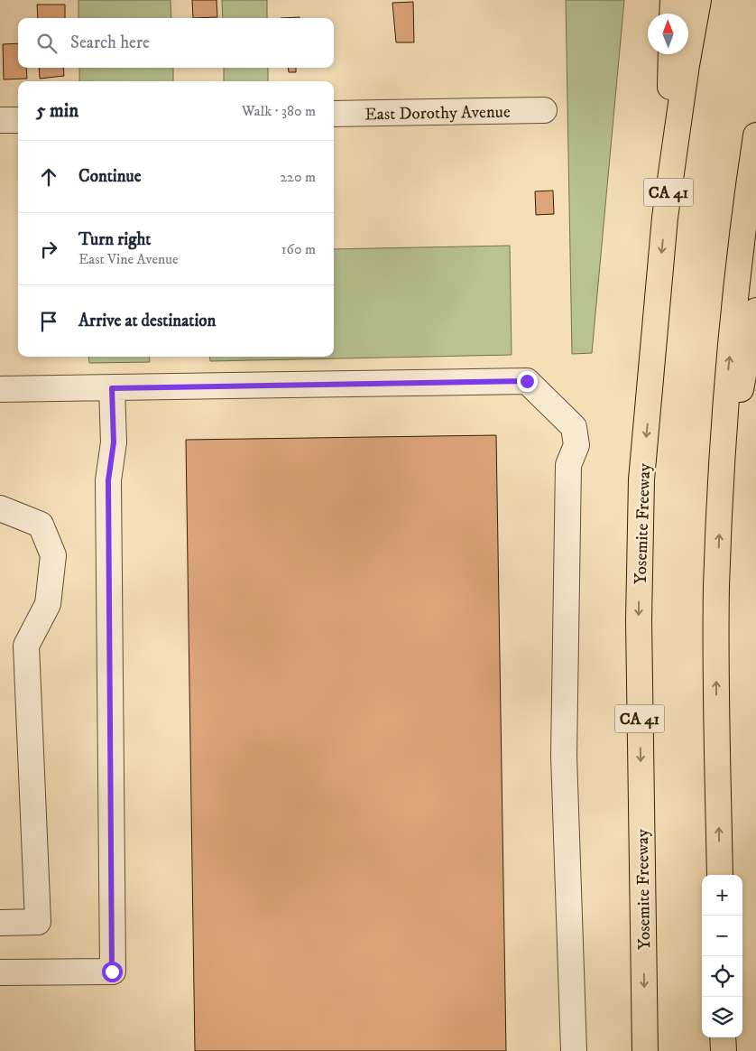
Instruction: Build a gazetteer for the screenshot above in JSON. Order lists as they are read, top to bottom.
{
  "streets": {
    "highway": ["CA 41", "Yosemite Freeway"],
    "street": ["East Dorothy Avenue"]
  },
  "north": "top",
  "page": {
    "search": "Search here",
    "heading": ["5 min", "Walk · 380 m"],
    "list": [
      ["Continue", "220 m"],
      ["Turn right", "East Vine Avenue", "160 m"],
      "Arrive at destination"
    ],
    "map_buttons": ["+", "−"]
  }
}
